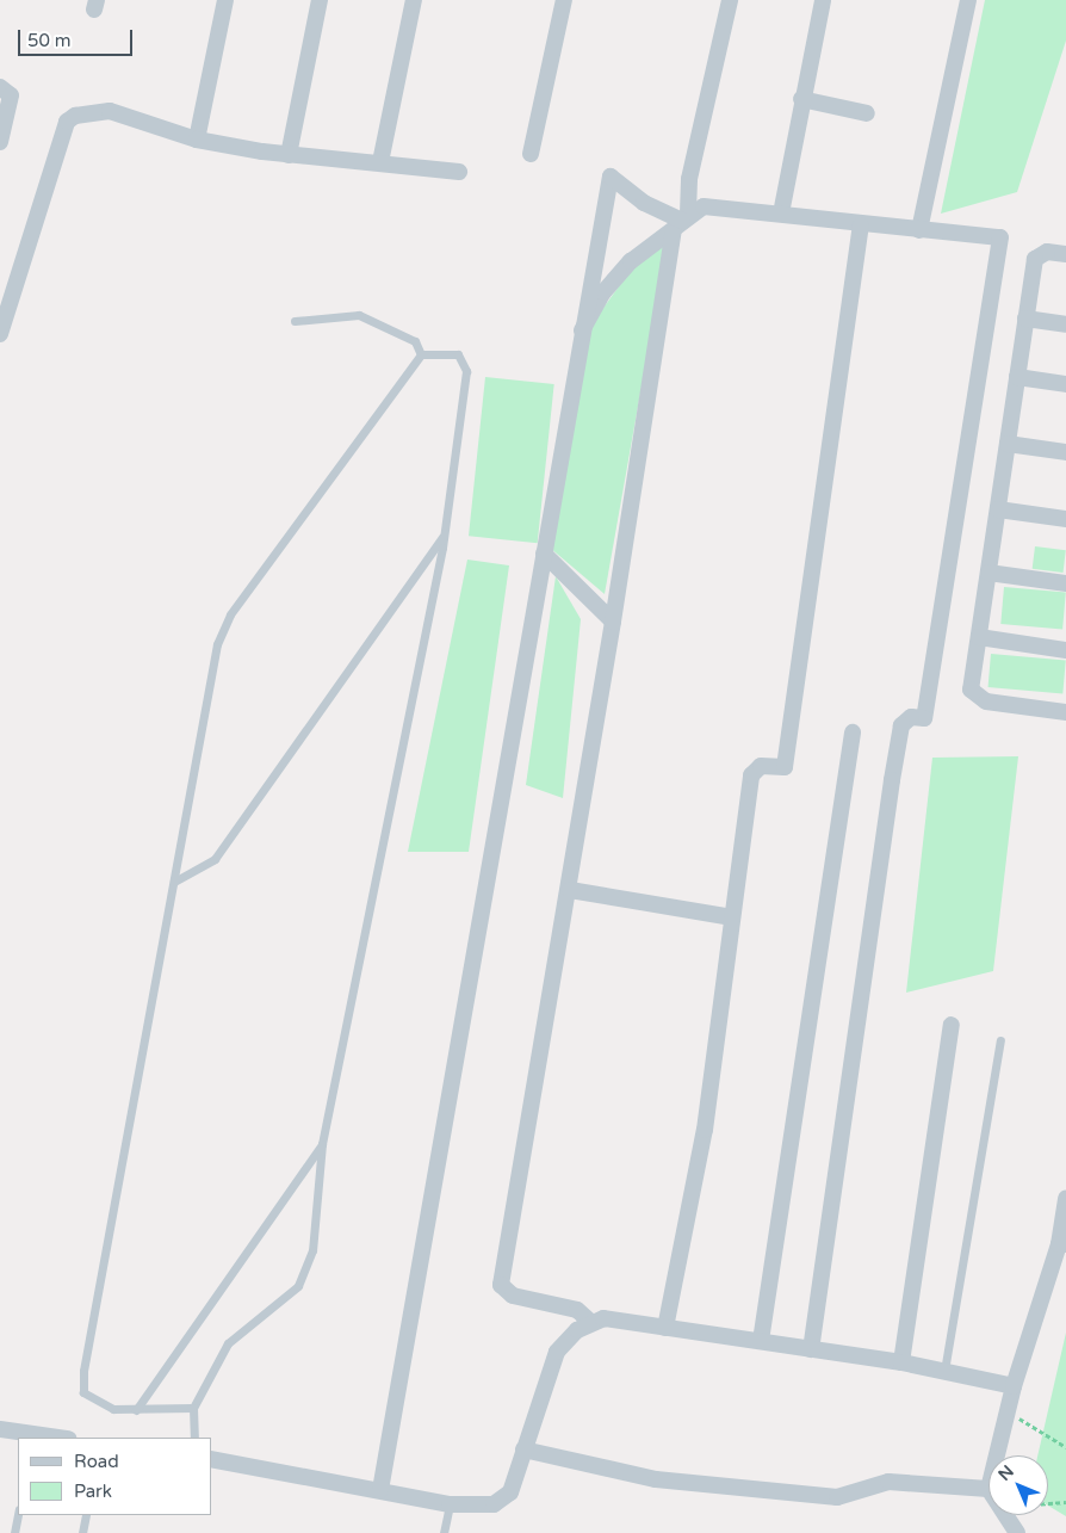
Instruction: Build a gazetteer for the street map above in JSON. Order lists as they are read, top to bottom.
{
  "legend": ["Road", "Park"],
  "scale_bar": "50 m",
  "north": "top left"
}
